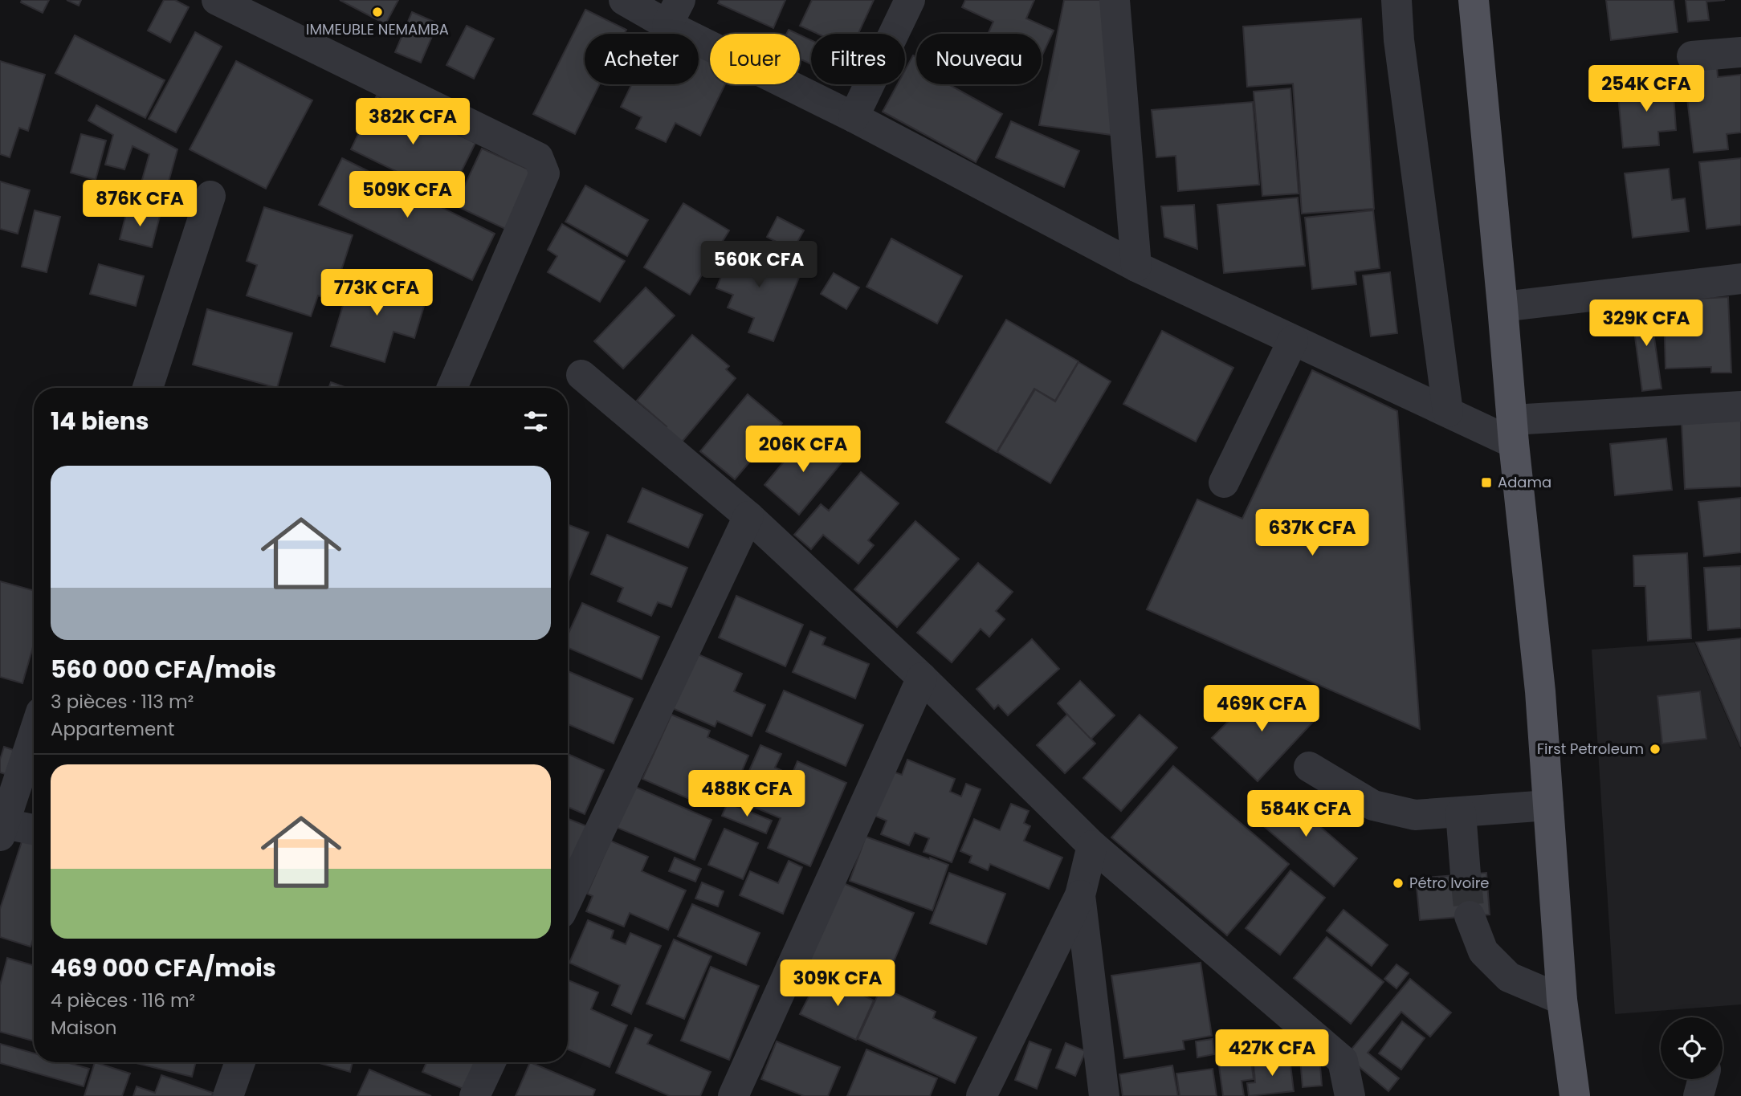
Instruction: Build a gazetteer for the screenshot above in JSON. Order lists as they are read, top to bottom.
{
  "places": {
    "other": ["IMMEUBLE NEMAMBA", "First Petroleum", "Pétro Ivoire"],
    "transit": ["Adama"]
  },
  "page": {
    "chip": [
      "Acheter",
      "Louer",
      "Filtres",
      "Nouveau"
    ],
    "price": [
      "254K CFA",
      "382K CFA",
      "509K CFA",
      "876K CFA",
      "560K CFA",
      "773K CFA",
      "329K CFA",
      "206K CFA",
      "637K CFA",
      "469K CFA",
      "488K CFA",
      "584K CFA",
      "309K CFA",
      "427K CFA"
    ],
    "heading": "14 biens",
    "list": [
      {
        "name": "560 000 CFA/mois",
        "note": "3 pièces · 113 m² · Appartement"
      },
      {
        "name": "469 000 CFA/mois",
        "note": "4 pièces · 116 m² · Maison"
      }
    ]
  }
}
